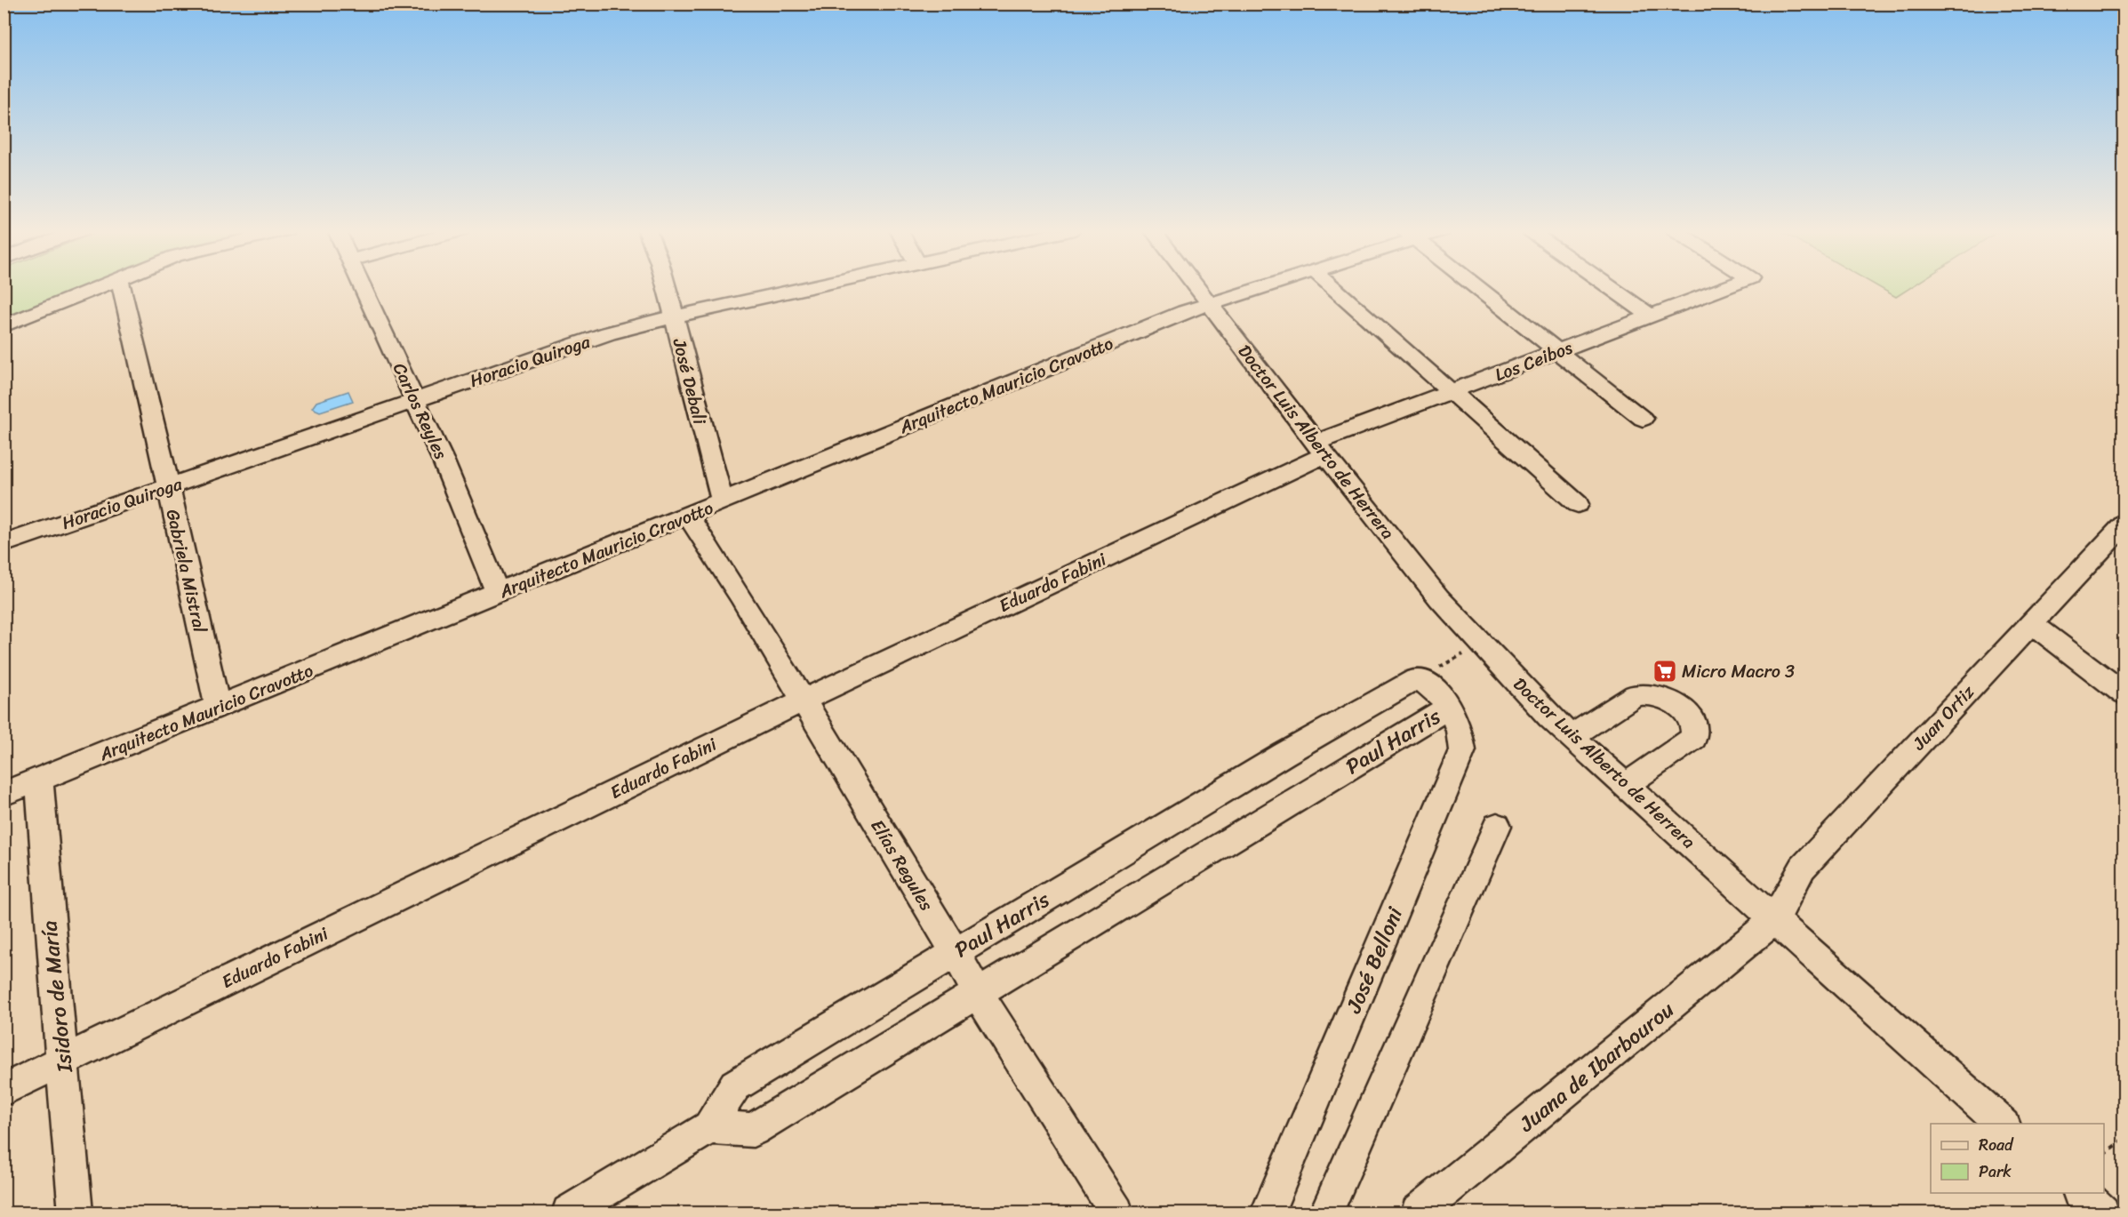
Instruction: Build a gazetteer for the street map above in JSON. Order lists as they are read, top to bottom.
{
  "streets": {
    "street": [
      "Horacio Quiroga",
      "Los Ceibos",
      "José Debali",
      "Arquitecto Mauricio Cravotto",
      "Carlos Reyles",
      "Doctor Luis Alberto de Herrera",
      "Gabriela Mistral",
      "Eduardo Fabini",
      "Juan Ortiz",
      "Paul Harris",
      "Elías Regules",
      "José Belloni",
      "Isidoro de María",
      "Juana de Ibarbourou"
    ]
  },
  "crossings": [
    ["Horacio Quiroga", "José Debali"],
    ["Horacio Quiroga", "Carlos Reyles"],
    ["Horacio Quiroga", "Gabriela Mistral"],
    ["Los Ceibos", "Doctor Luis Alberto de Herrera"],
    ["Los Ceibos", "Eduardo Fabini"],
    ["José Debali", "Arquitecto Mauricio Cravotto"],
    ["Arquitecto Mauricio Cravotto", "Carlos Reyles"],
    ["Arquitecto Mauricio Cravotto", "Doctor Luis Alberto de Herrera"],
    ["Arquitecto Mauricio Cravotto", "Gabriela Mistral"],
    ["Arquitecto Mauricio Cravotto", "Elías Regules"],
    ["Arquitecto Mauricio Cravotto", "Isidoro de María"],
    ["Doctor Luis Alberto de Herrera", "Eduardo Fabini"],
    ["Doctor Luis Alberto de Herrera", "Juan Ortiz"],
    ["Doctor Luis Alberto de Herrera", "Juana de Ibarbourou"],
    ["Eduardo Fabini", "Elías Regules"],
    ["Eduardo Fabini", "Isidoro de María"],
    ["Juan Ortiz", "Juana de Ibarbourou"],
    ["Paul Harris", "Elías Regules"],
    ["Paul Harris", "José Belloni"]
  ],
  "places": {
    "supermarket": ["Micro Macro 3"]
  },
  "legend": ["Road", "Park"]
}
